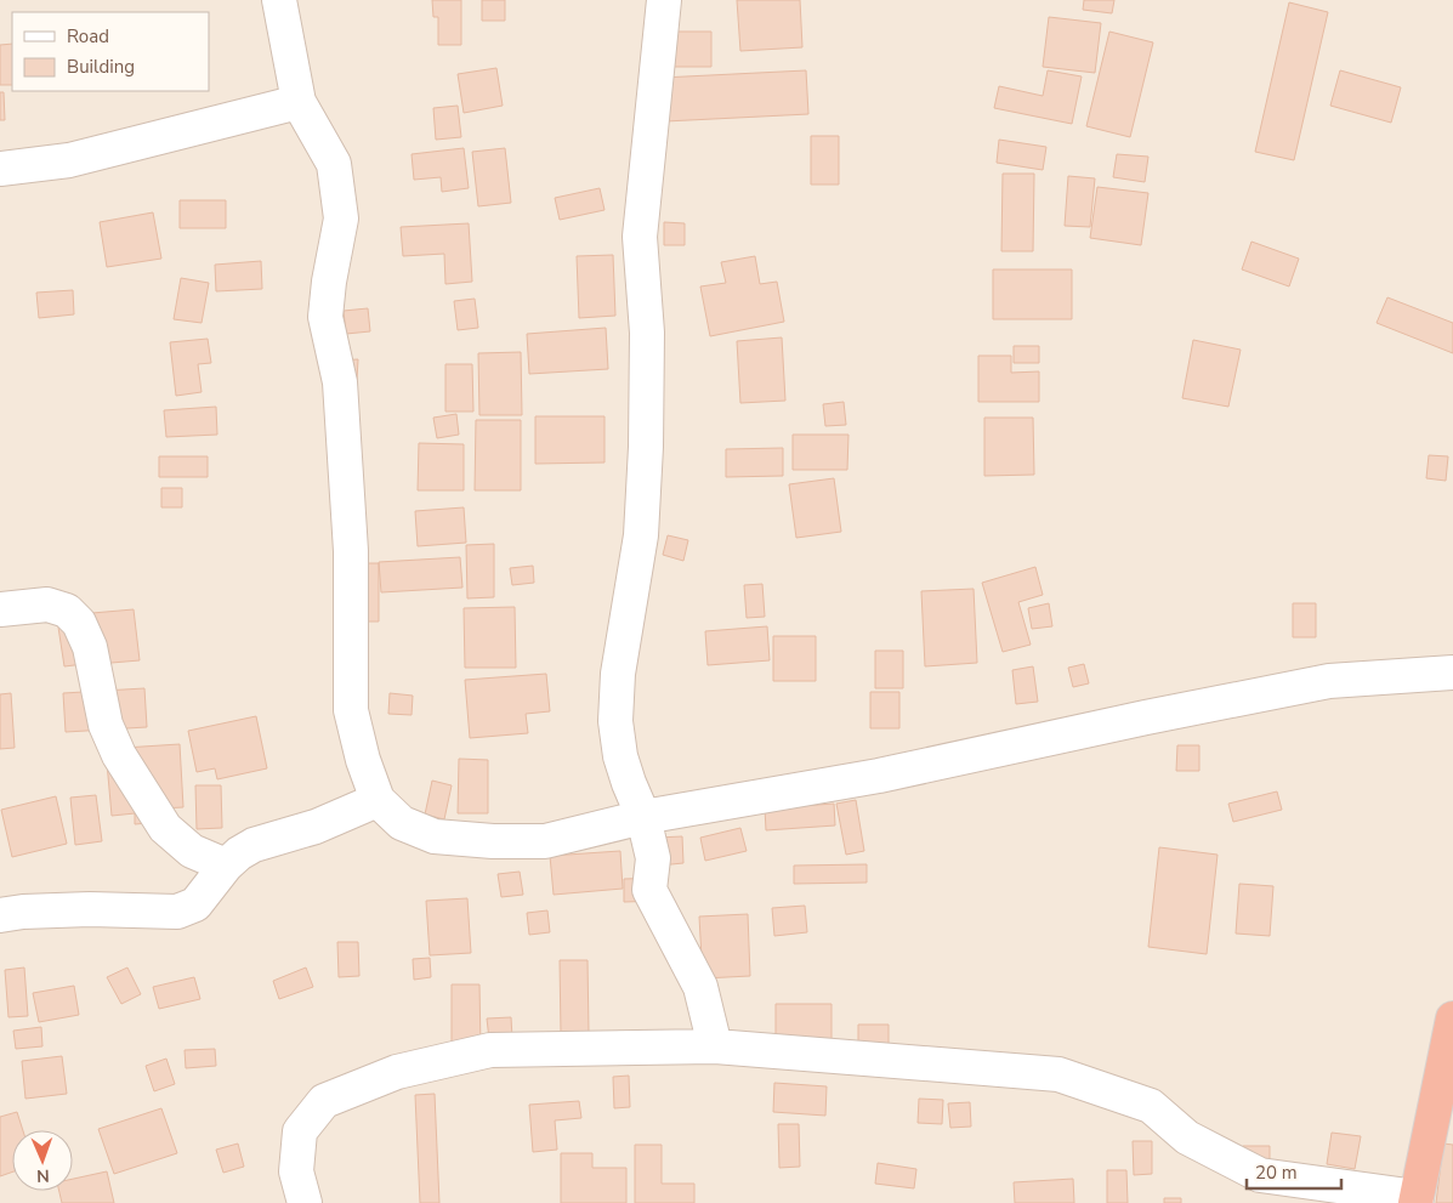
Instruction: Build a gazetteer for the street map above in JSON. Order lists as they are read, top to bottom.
{
  "legend": ["Road", "Building"],
  "scale_bar": "20 m",
  "north": "bottom"
}
